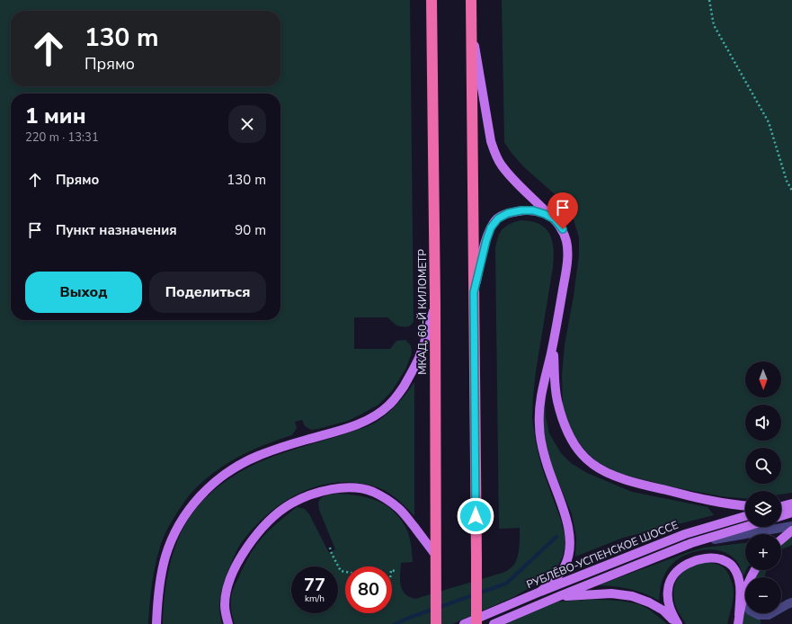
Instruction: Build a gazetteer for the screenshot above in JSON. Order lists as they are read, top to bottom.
{
  "streets": {
    "highway": ["МКАД, 60-Й КИЛОМЕТР"],
    "main road": ["РУБЛЁВО-УСПЕНСКОЕ ШОССЕ"]
  },
  "north": "bottom",
  "page": {
    "turn": ["130 m", "Прямо"],
    "heading": ["1 мин", "220 m · 13:31"],
    "list": [
      {
        "name": "Прямо",
        "value": "130 m"
      },
      {
        "name": "Пункт назначения",
        "value": "90 m"
      }
    ],
    "buttons": ["Выход", "Поделиться"],
    "map_buttons": ["+", "−"],
    "speed": "77 km/h",
    "limit": "80"
  }
}
